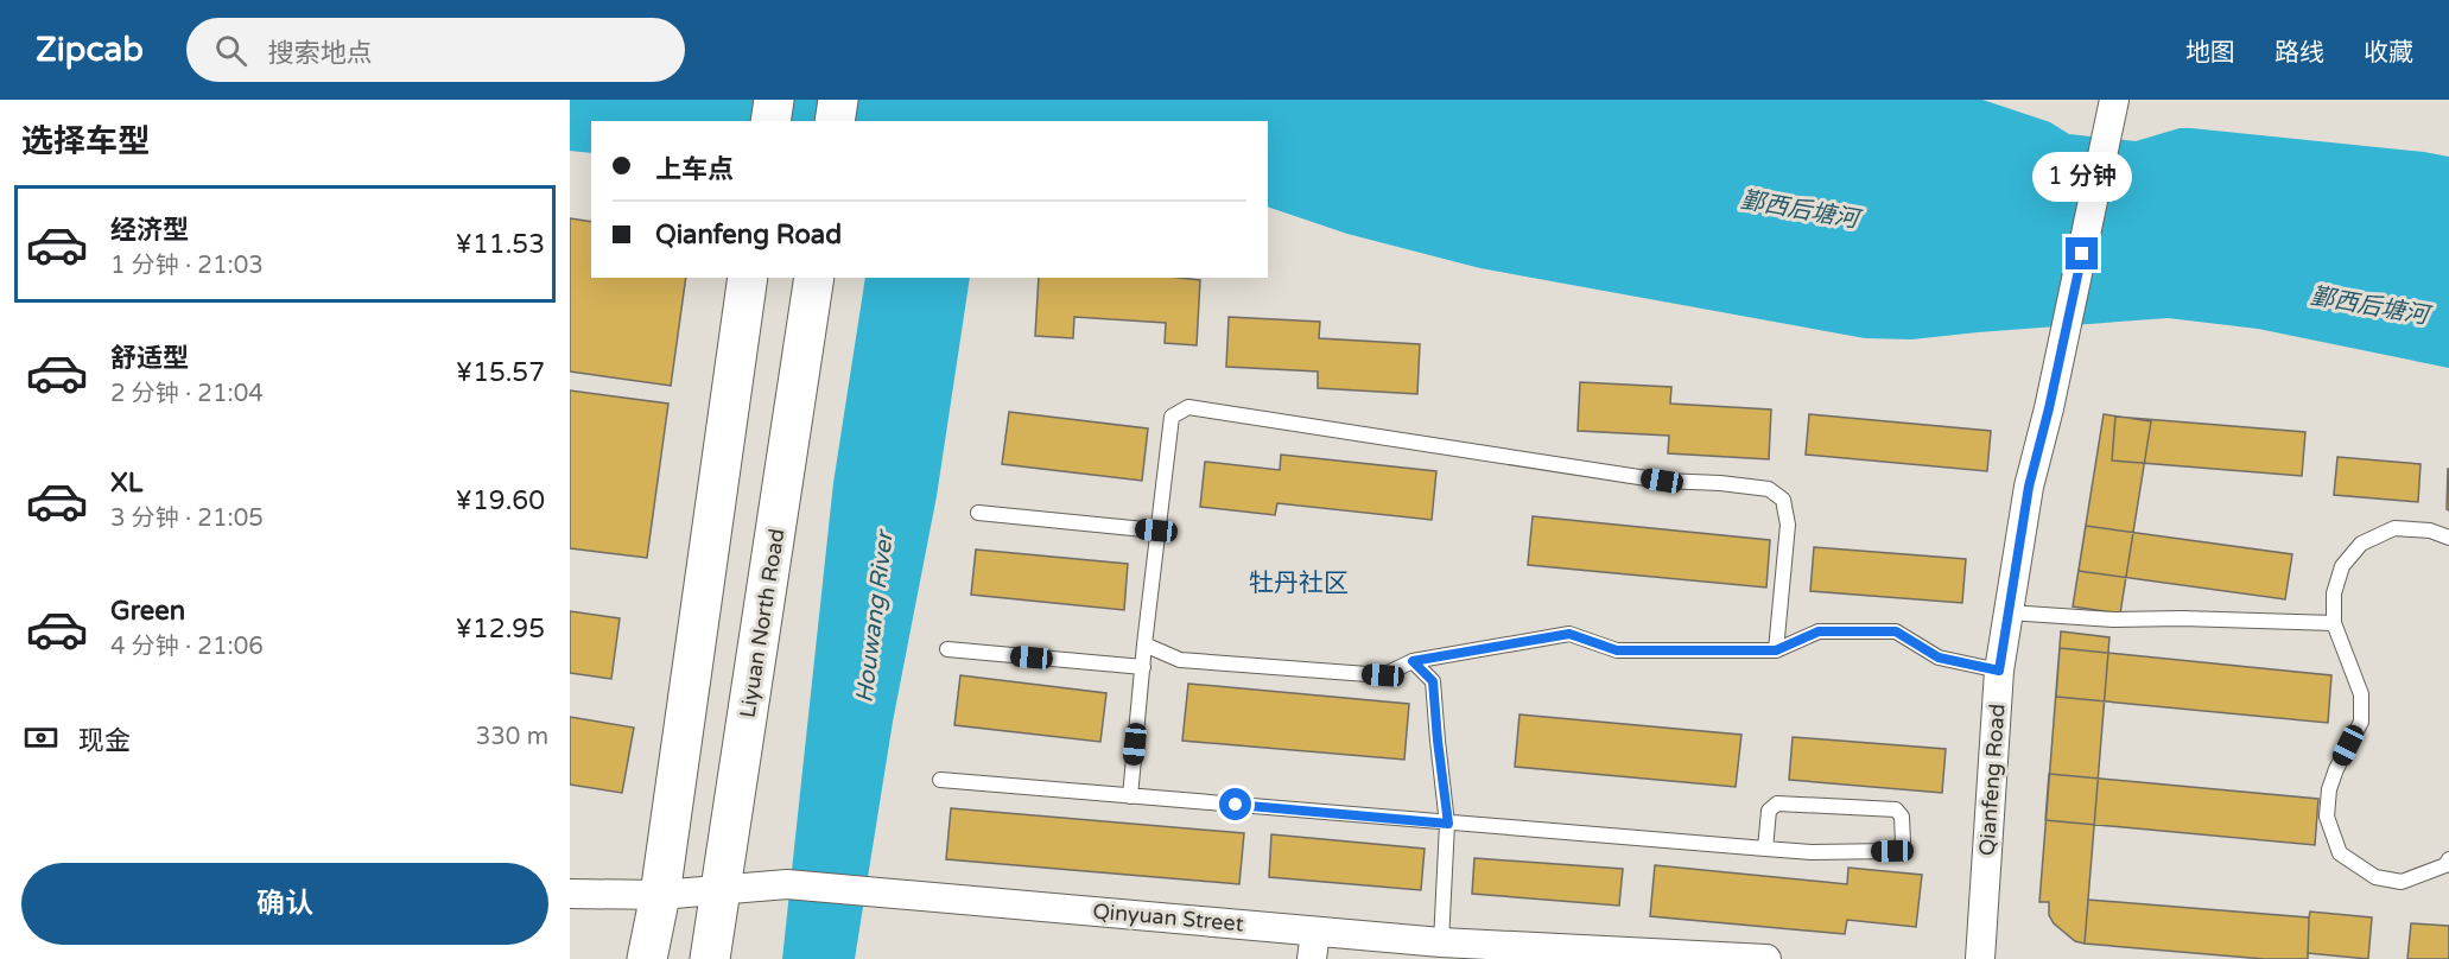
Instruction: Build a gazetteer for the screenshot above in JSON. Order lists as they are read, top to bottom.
{
  "streets": {
    "main road": ["Liyuan North Road"],
    "street": ["Qianfeng Road", "Qinyuan Street"]
  },
  "crossings": [
    ["Liyuan North Road", "Qinyuan Street"]
  ],
  "districts": ["牡丹社区"],
  "water": ["鄞西后塘河", "Houwang River"],
  "page": {
    "header": "Zipcab",
    "search": "搜索地点",
    "nav": ["地图", "路线", "收藏"],
    "heading": "选择车型",
    "banner": ["上车点", "Qianfeng Road"],
    "bubble": "1 分钟",
    "list": [
      {
        "name": "经济型",
        "note": "1 分钟 · 21:03",
        "value": "¥11.53"
      },
      {
        "name": "舒适型",
        "note": "2 分钟 · 21:04",
        "value": "¥15.57"
      },
      {
        "name": "XL",
        "note": "3 分钟 · 21:05",
        "value": "¥19.60"
      },
      {
        "name": "Green",
        "note": "4 分钟 · 21:06",
        "value": "¥12.95"
      }
    ],
    "pay": ["现金", "330 m"],
    "buttons": "确认"
  }
}
